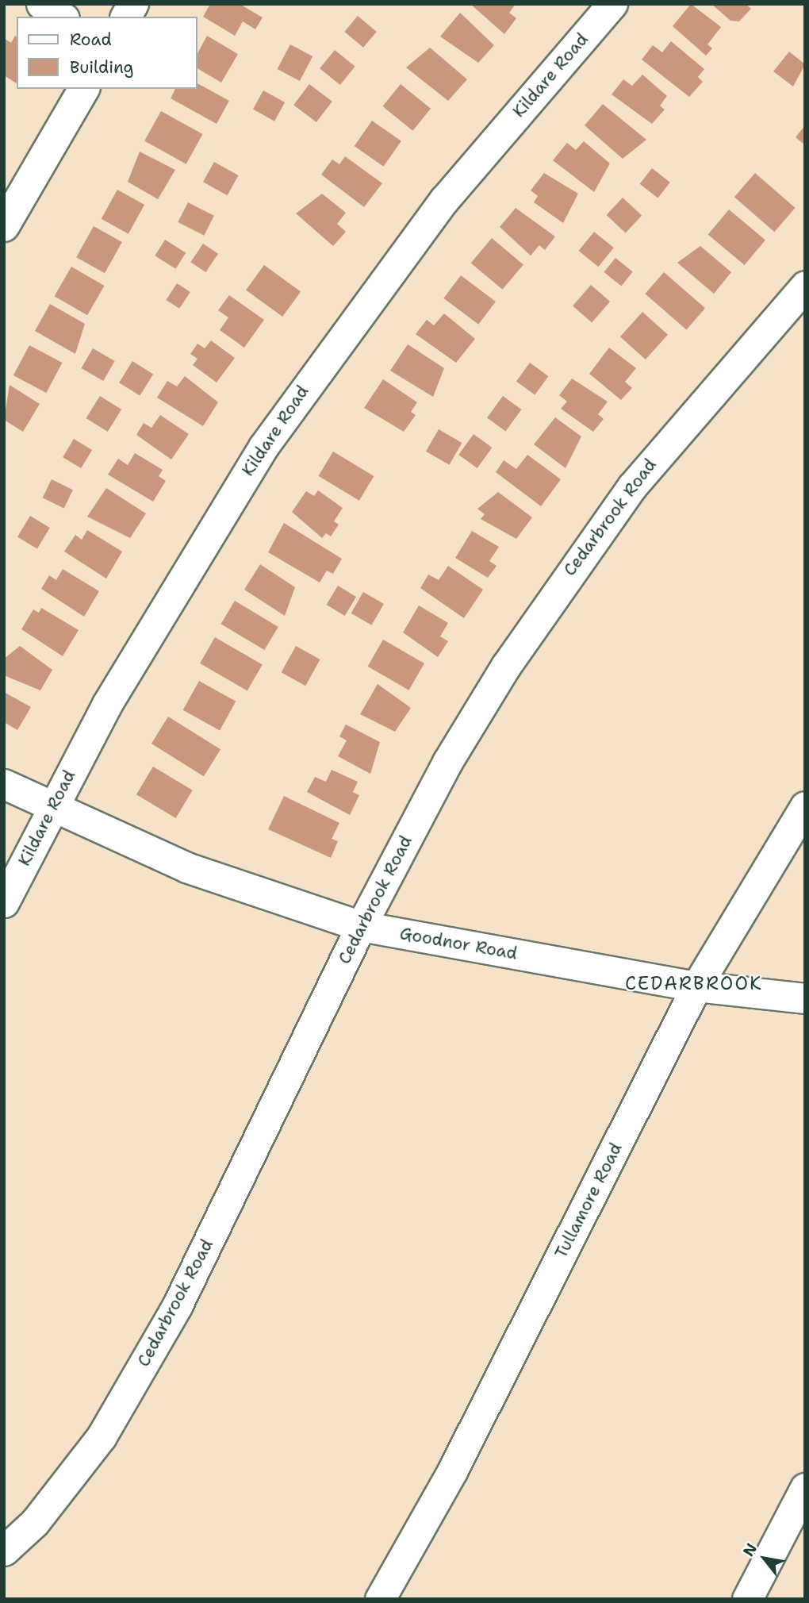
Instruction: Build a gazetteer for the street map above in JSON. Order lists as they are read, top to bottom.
{
  "streets": {
    "street": [
      "Kildare Road",
      "Cedarbrook Road",
      "Goodnor Road",
      "Tullamore Road"
    ]
  },
  "crossings": [
    ["Kildare Road", "Goodnor Road"],
    ["Cedarbrook Road", "Goodnor Road"],
    ["Goodnor Road", "Tullamore Road"]
  ],
  "districts": ["CEDARBROOK"],
  "legend": ["Road", "Building"],
  "north": "top left"
}
